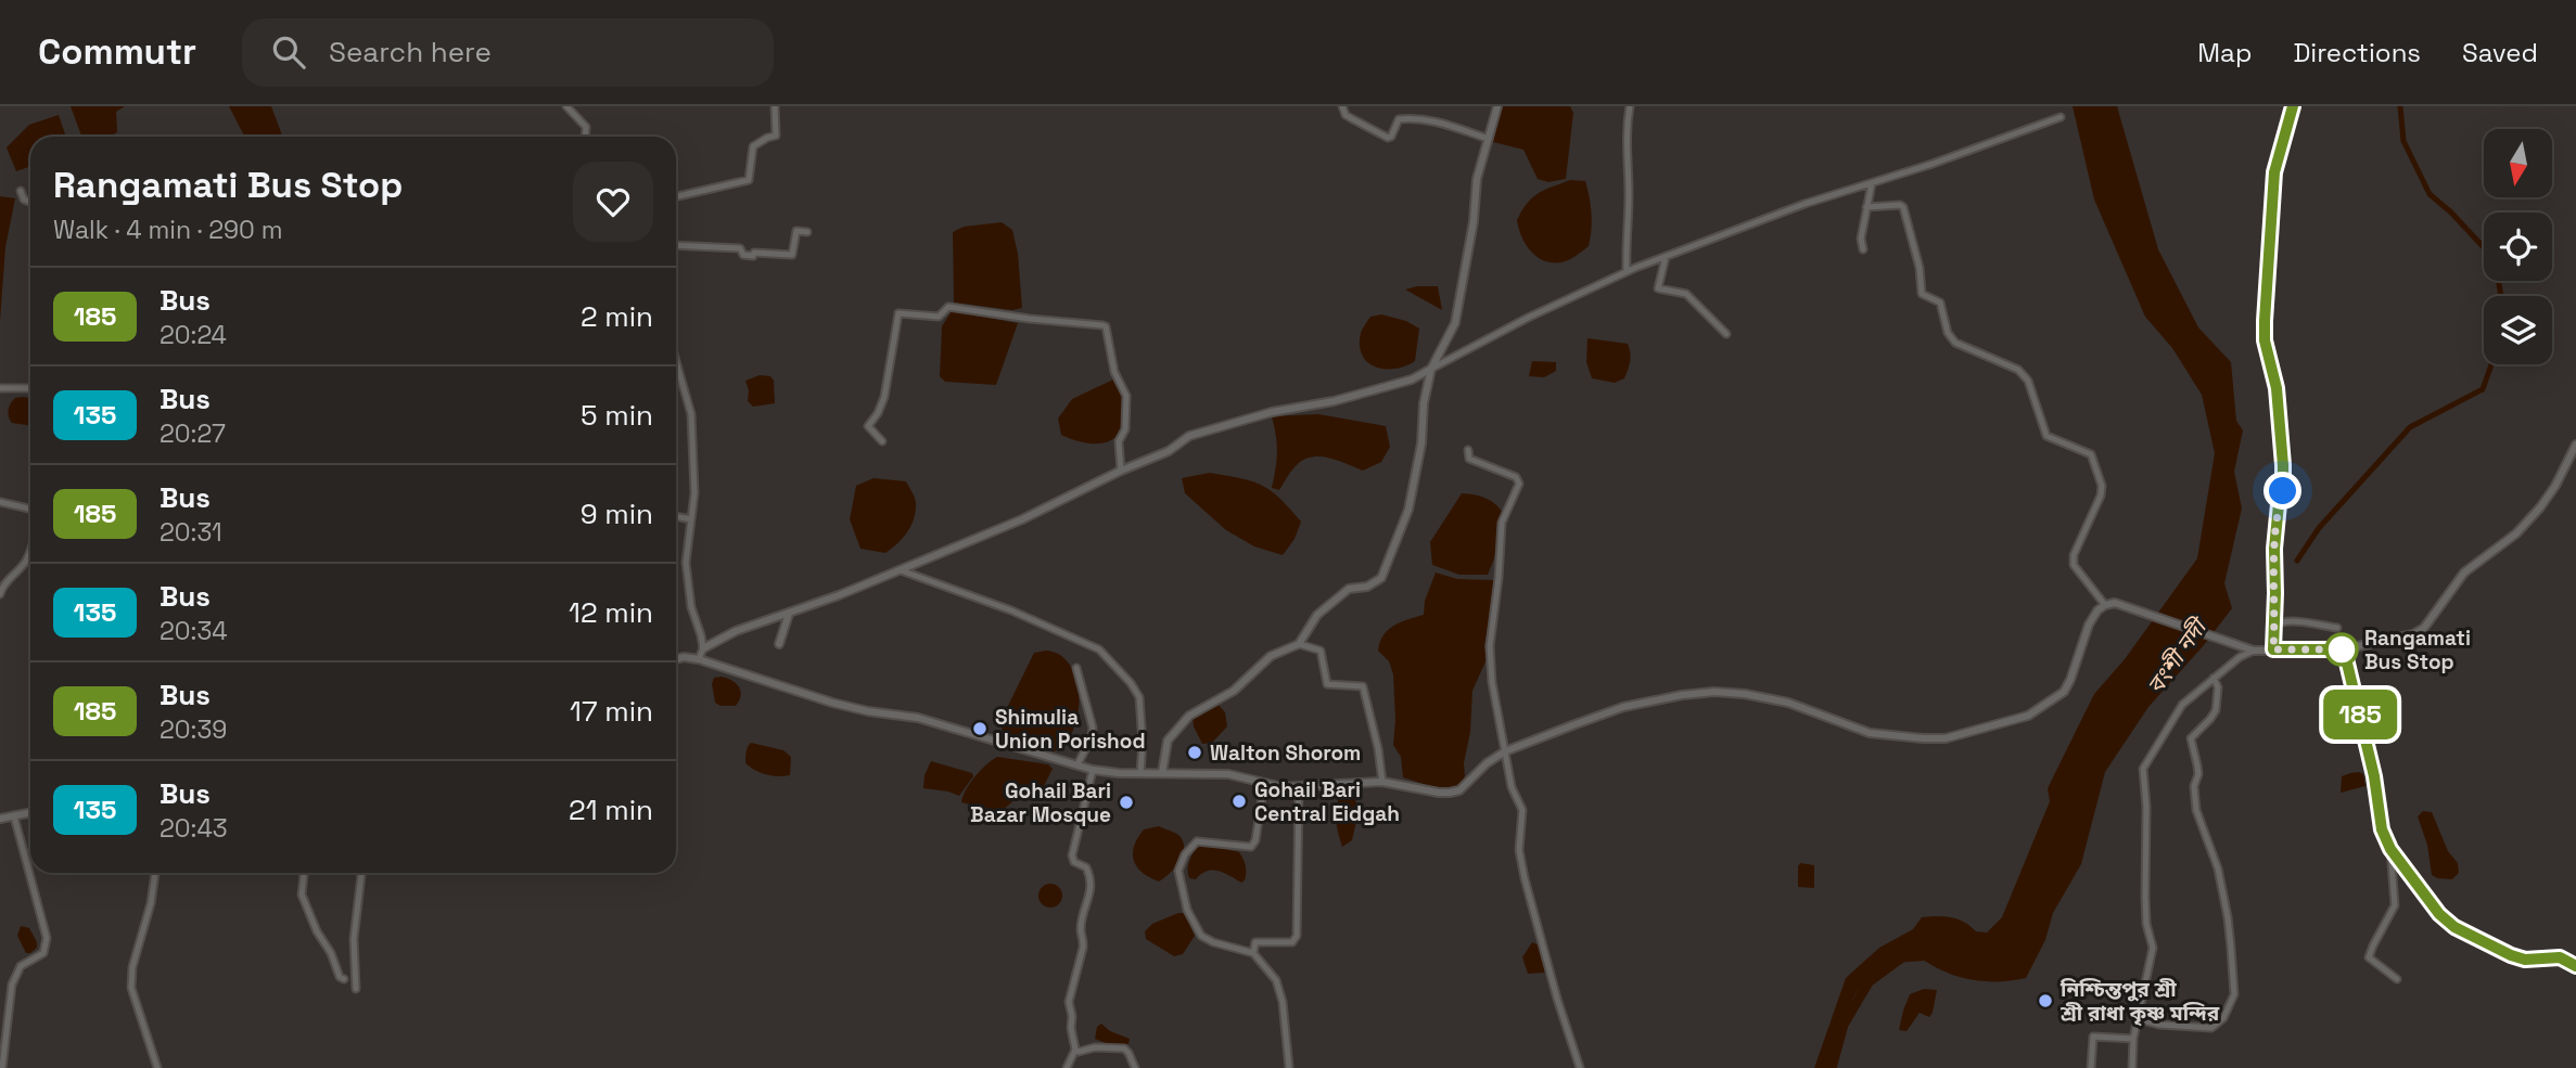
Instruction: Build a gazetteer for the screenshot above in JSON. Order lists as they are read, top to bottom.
{
  "water": ["বংশী নদী"],
  "places": [
    "Rangamati Bus Stop",
    "Shimulia Union Porishod",
    "Walton Shorom",
    "Gohail Bari Central Eidgah",
    "Gohail Bari Bazar Mosque",
    "নিশ্চিন্তপুর শ্রী শ্রী রাধা কৃষ্ণ মন্দির"
  ],
  "lines": ["bus line 185"],
  "north": "bottom",
  "page": {
    "header": "Commutr",
    "search": "Search here",
    "nav": ["Map", "Directions", "Saved"],
    "on_map": "185",
    "heading": ["Rangamati Bus Stop", "Walk · 4 min · 290 m"],
    "list": [
      {
        "mark": "185",
        "name": "Bus",
        "note": "20:24",
        "value": "2 min"
      },
      {
        "mark": "135",
        "name": "Bus",
        "note": "20:27",
        "value": "5 min"
      },
      {
        "mark": "185",
        "name": "Bus",
        "note": "20:31",
        "value": "9 min"
      },
      {
        "mark": "135",
        "name": "Bus",
        "note": "20:34",
        "value": "12 min"
      },
      {
        "mark": "185",
        "name": "Bus",
        "note": "20:39",
        "value": "17 min"
      },
      {
        "mark": "135",
        "name": "Bus",
        "note": "20:43",
        "value": "21 min"
      }
    ]
  }
}
